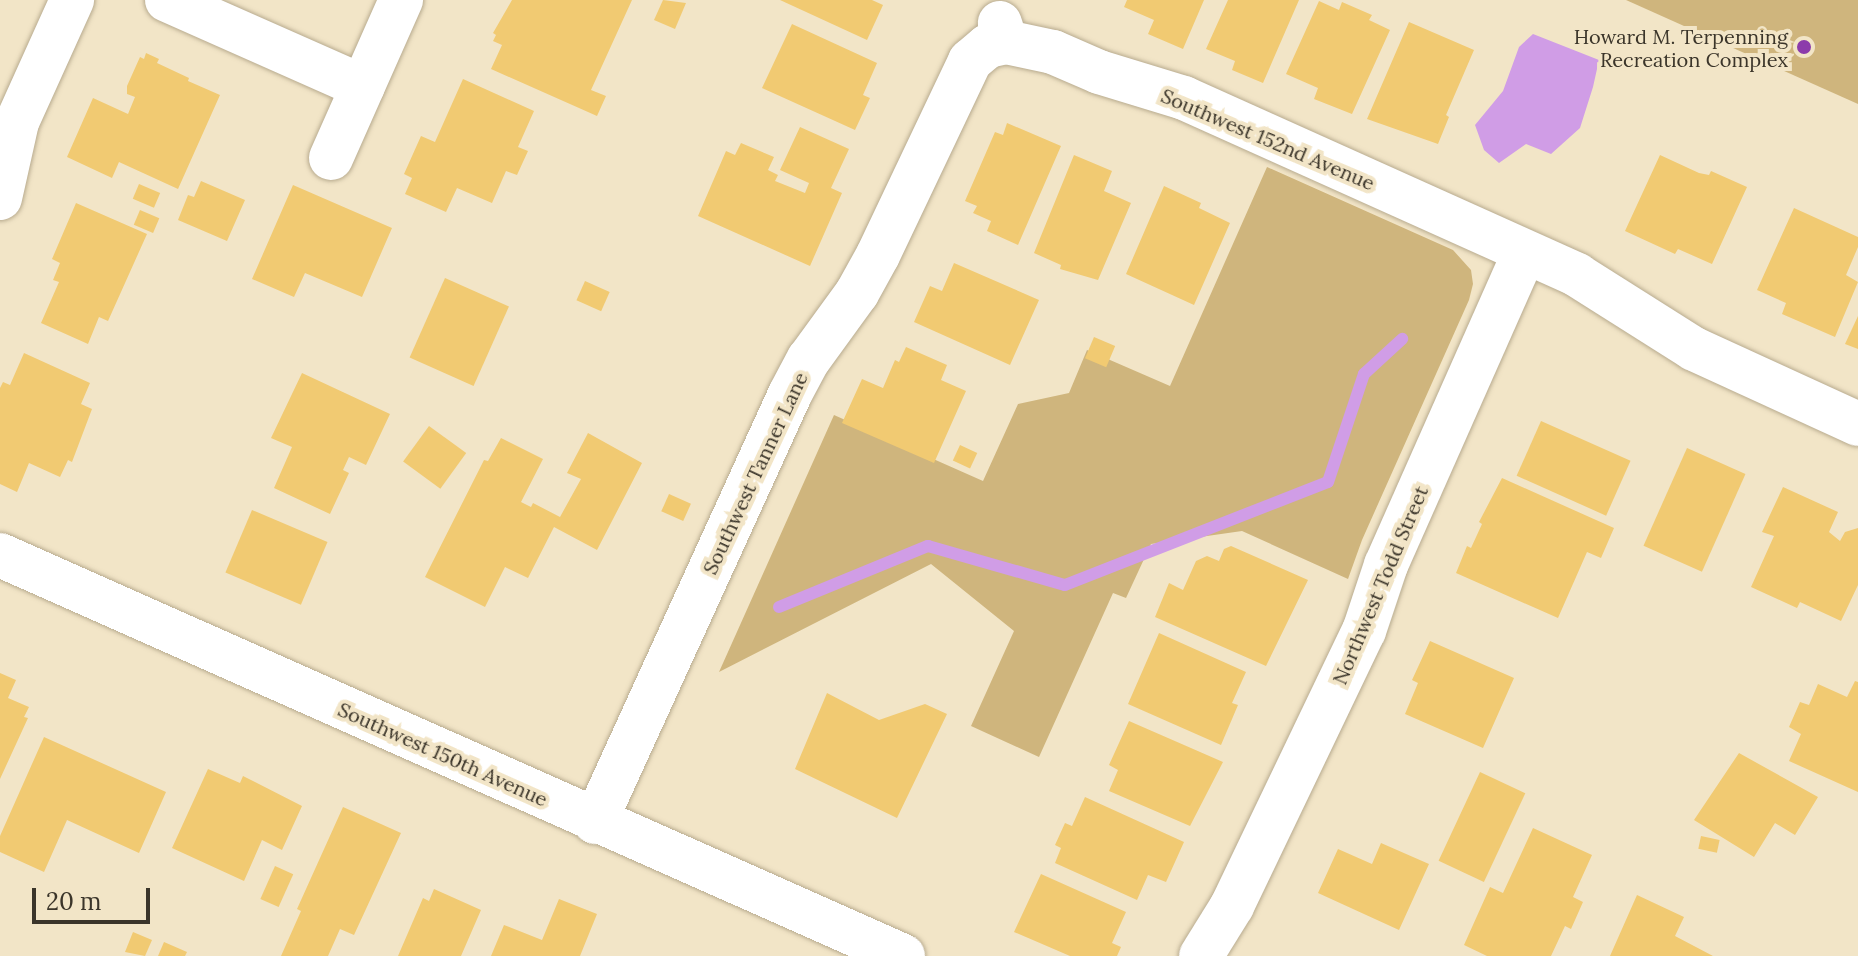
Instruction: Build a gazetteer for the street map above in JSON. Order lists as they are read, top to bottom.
{
  "streets": {
    "street": [
      "Southwest 152nd Avenue",
      "Southwest Tanner Lane",
      "Northwest Todd Street",
      "Southwest 150th Avenue"
    ]
  },
  "crossings": [
    ["Southwest 152nd Avenue", "Southwest Tanner Lane"],
    ["Southwest 152nd Avenue", "Northwest Todd Street"],
    ["Southwest Tanner Lane", "Southwest 150th Avenue"]
  ],
  "places": ["Howard M. Terpenning Recreation Complex"],
  "scale_bar": "20 m"
}
